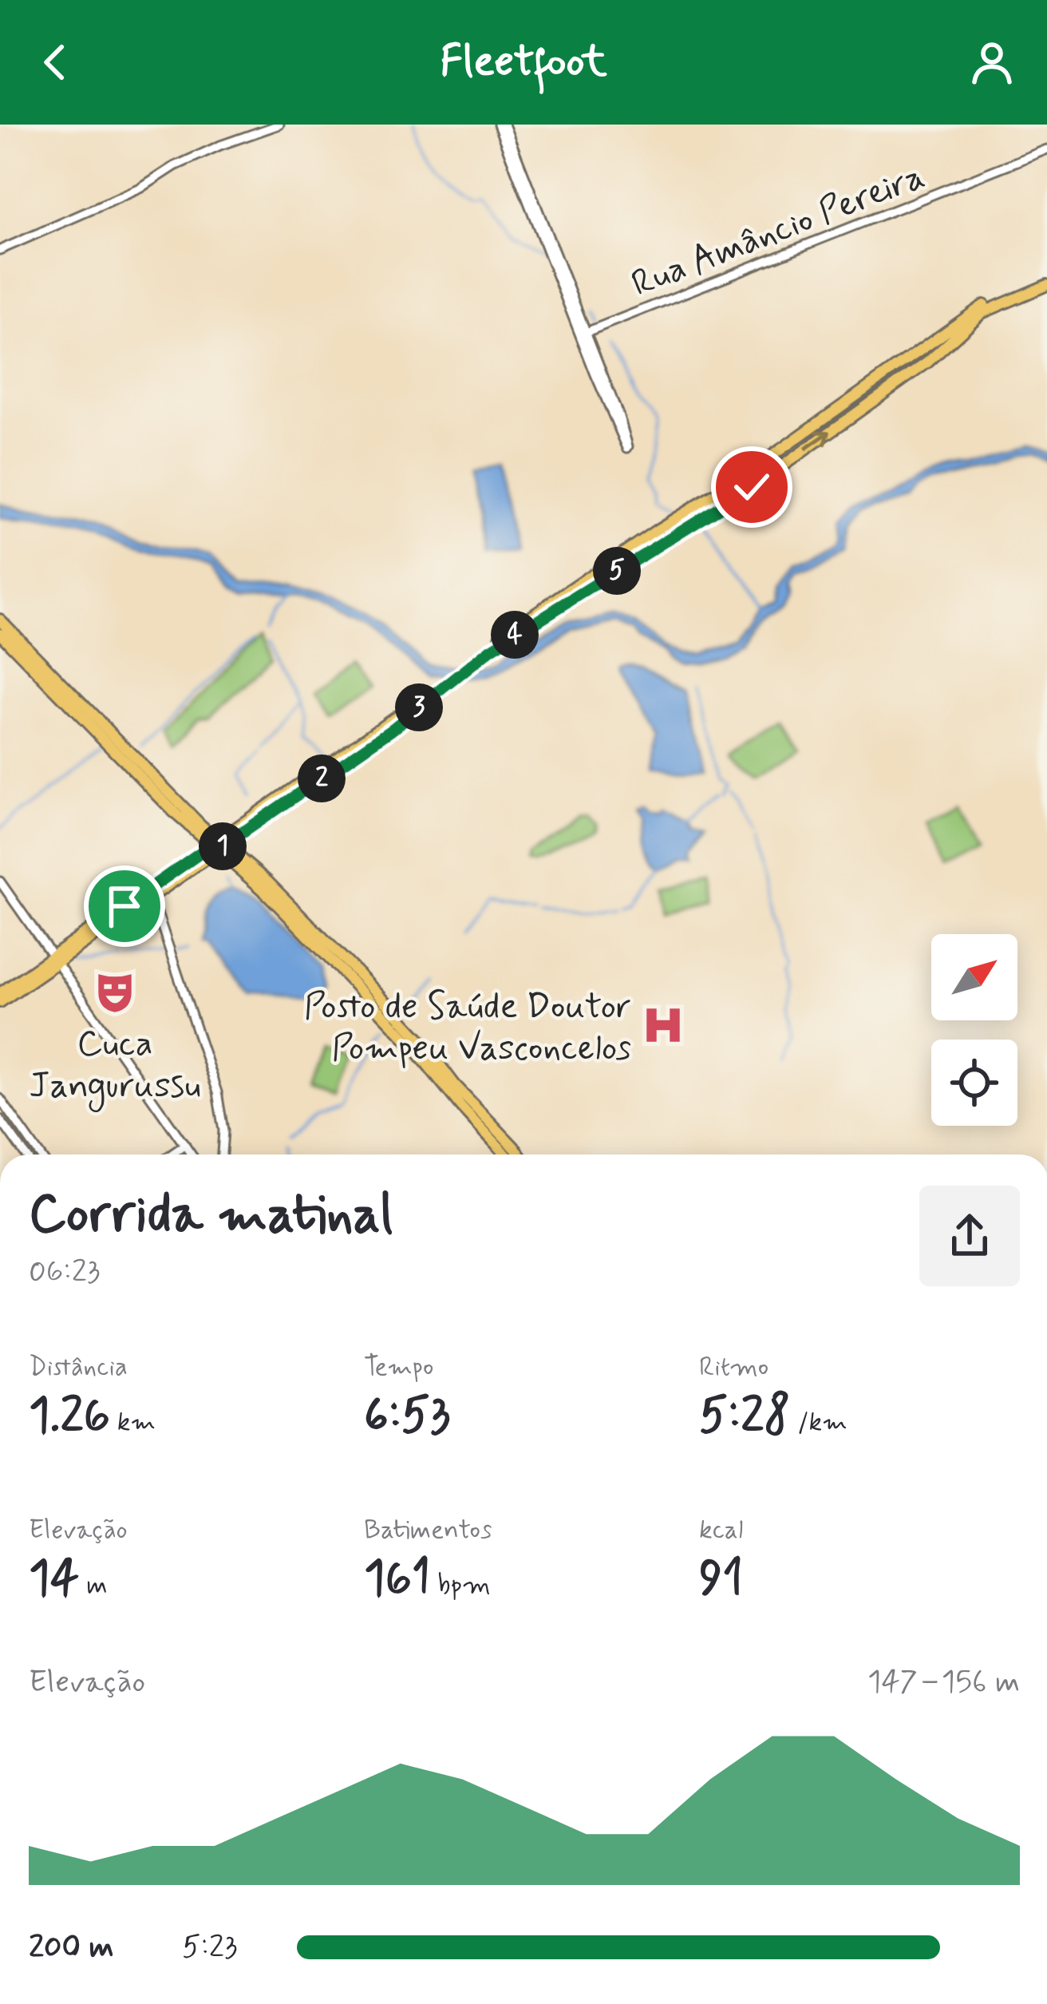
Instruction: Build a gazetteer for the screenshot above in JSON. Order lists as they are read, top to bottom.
{
  "streets": {
    "street": ["Rua Amâncio Pereira"]
  },
  "places": {
    "theatre": ["Cuca Jangurussu"],
    "hospital": ["Posto de Saúde Doutor Pompeu Vasconcelos"]
  },
  "north": "top right",
  "page": {
    "header": "Fleetfoot",
    "pins": [
      "5",
      "4",
      "3",
      "2",
      "1"
    ],
    "heading": ["Corrida matinal", "06:23"],
    "stats": [
      ["Distância", "1.26 km"],
      ["Tempo", "6:53"],
      ["Ritmo", "5:28 /km"],
      ["Elevação", "14 m"],
      ["Batimentos", "161 bpm"],
      ["kcal", "91"]
    ],
    "chart": ["Elevação", "147–156 m"],
    "list": [
      {
        "name": "200 m",
        "note": "5:23"
      }
    ]
  }
}
